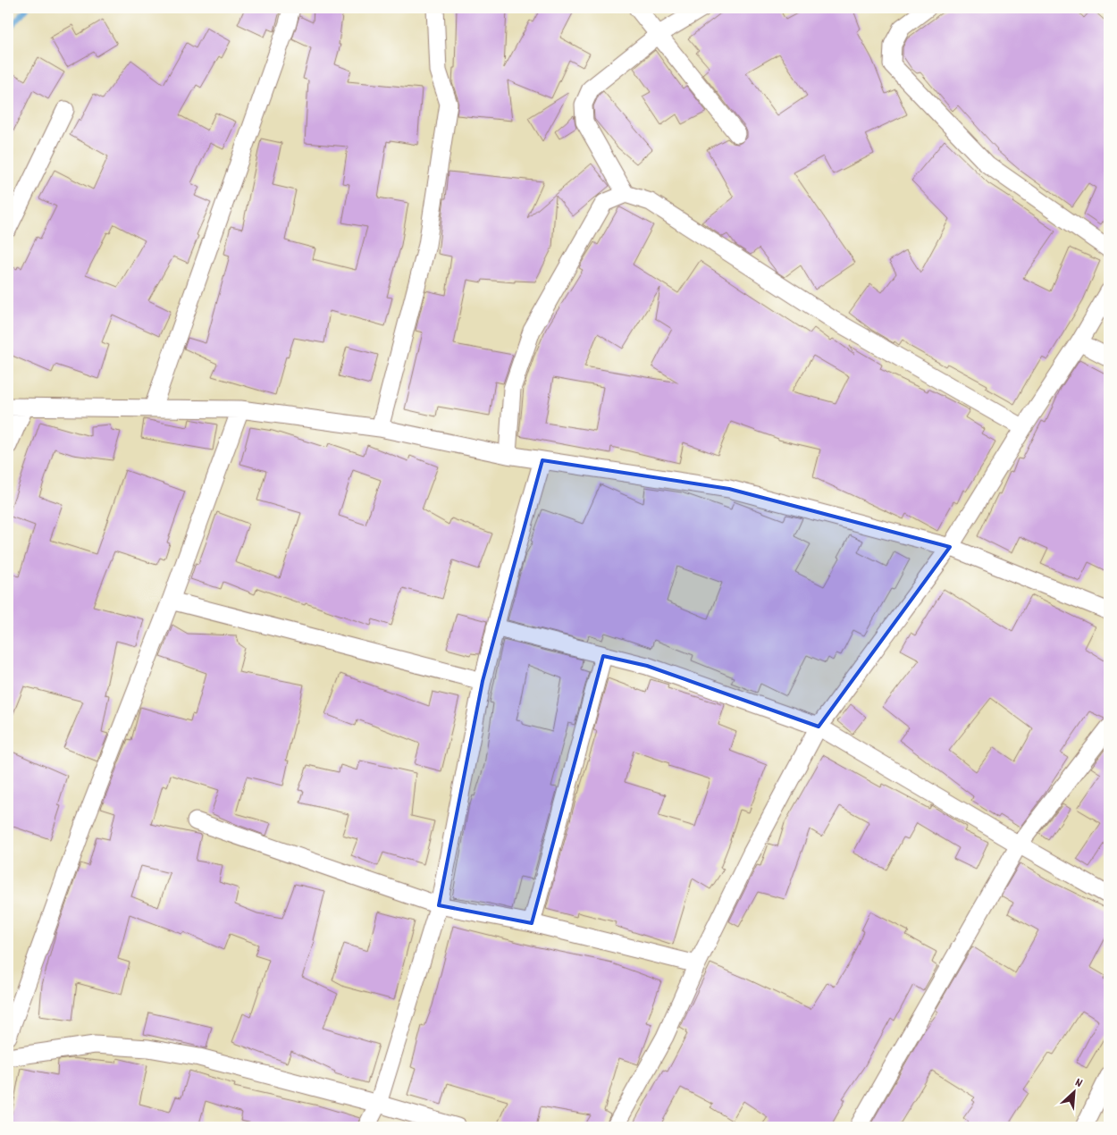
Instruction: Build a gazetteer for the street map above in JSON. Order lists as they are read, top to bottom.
{
  "north": "top right"
}
